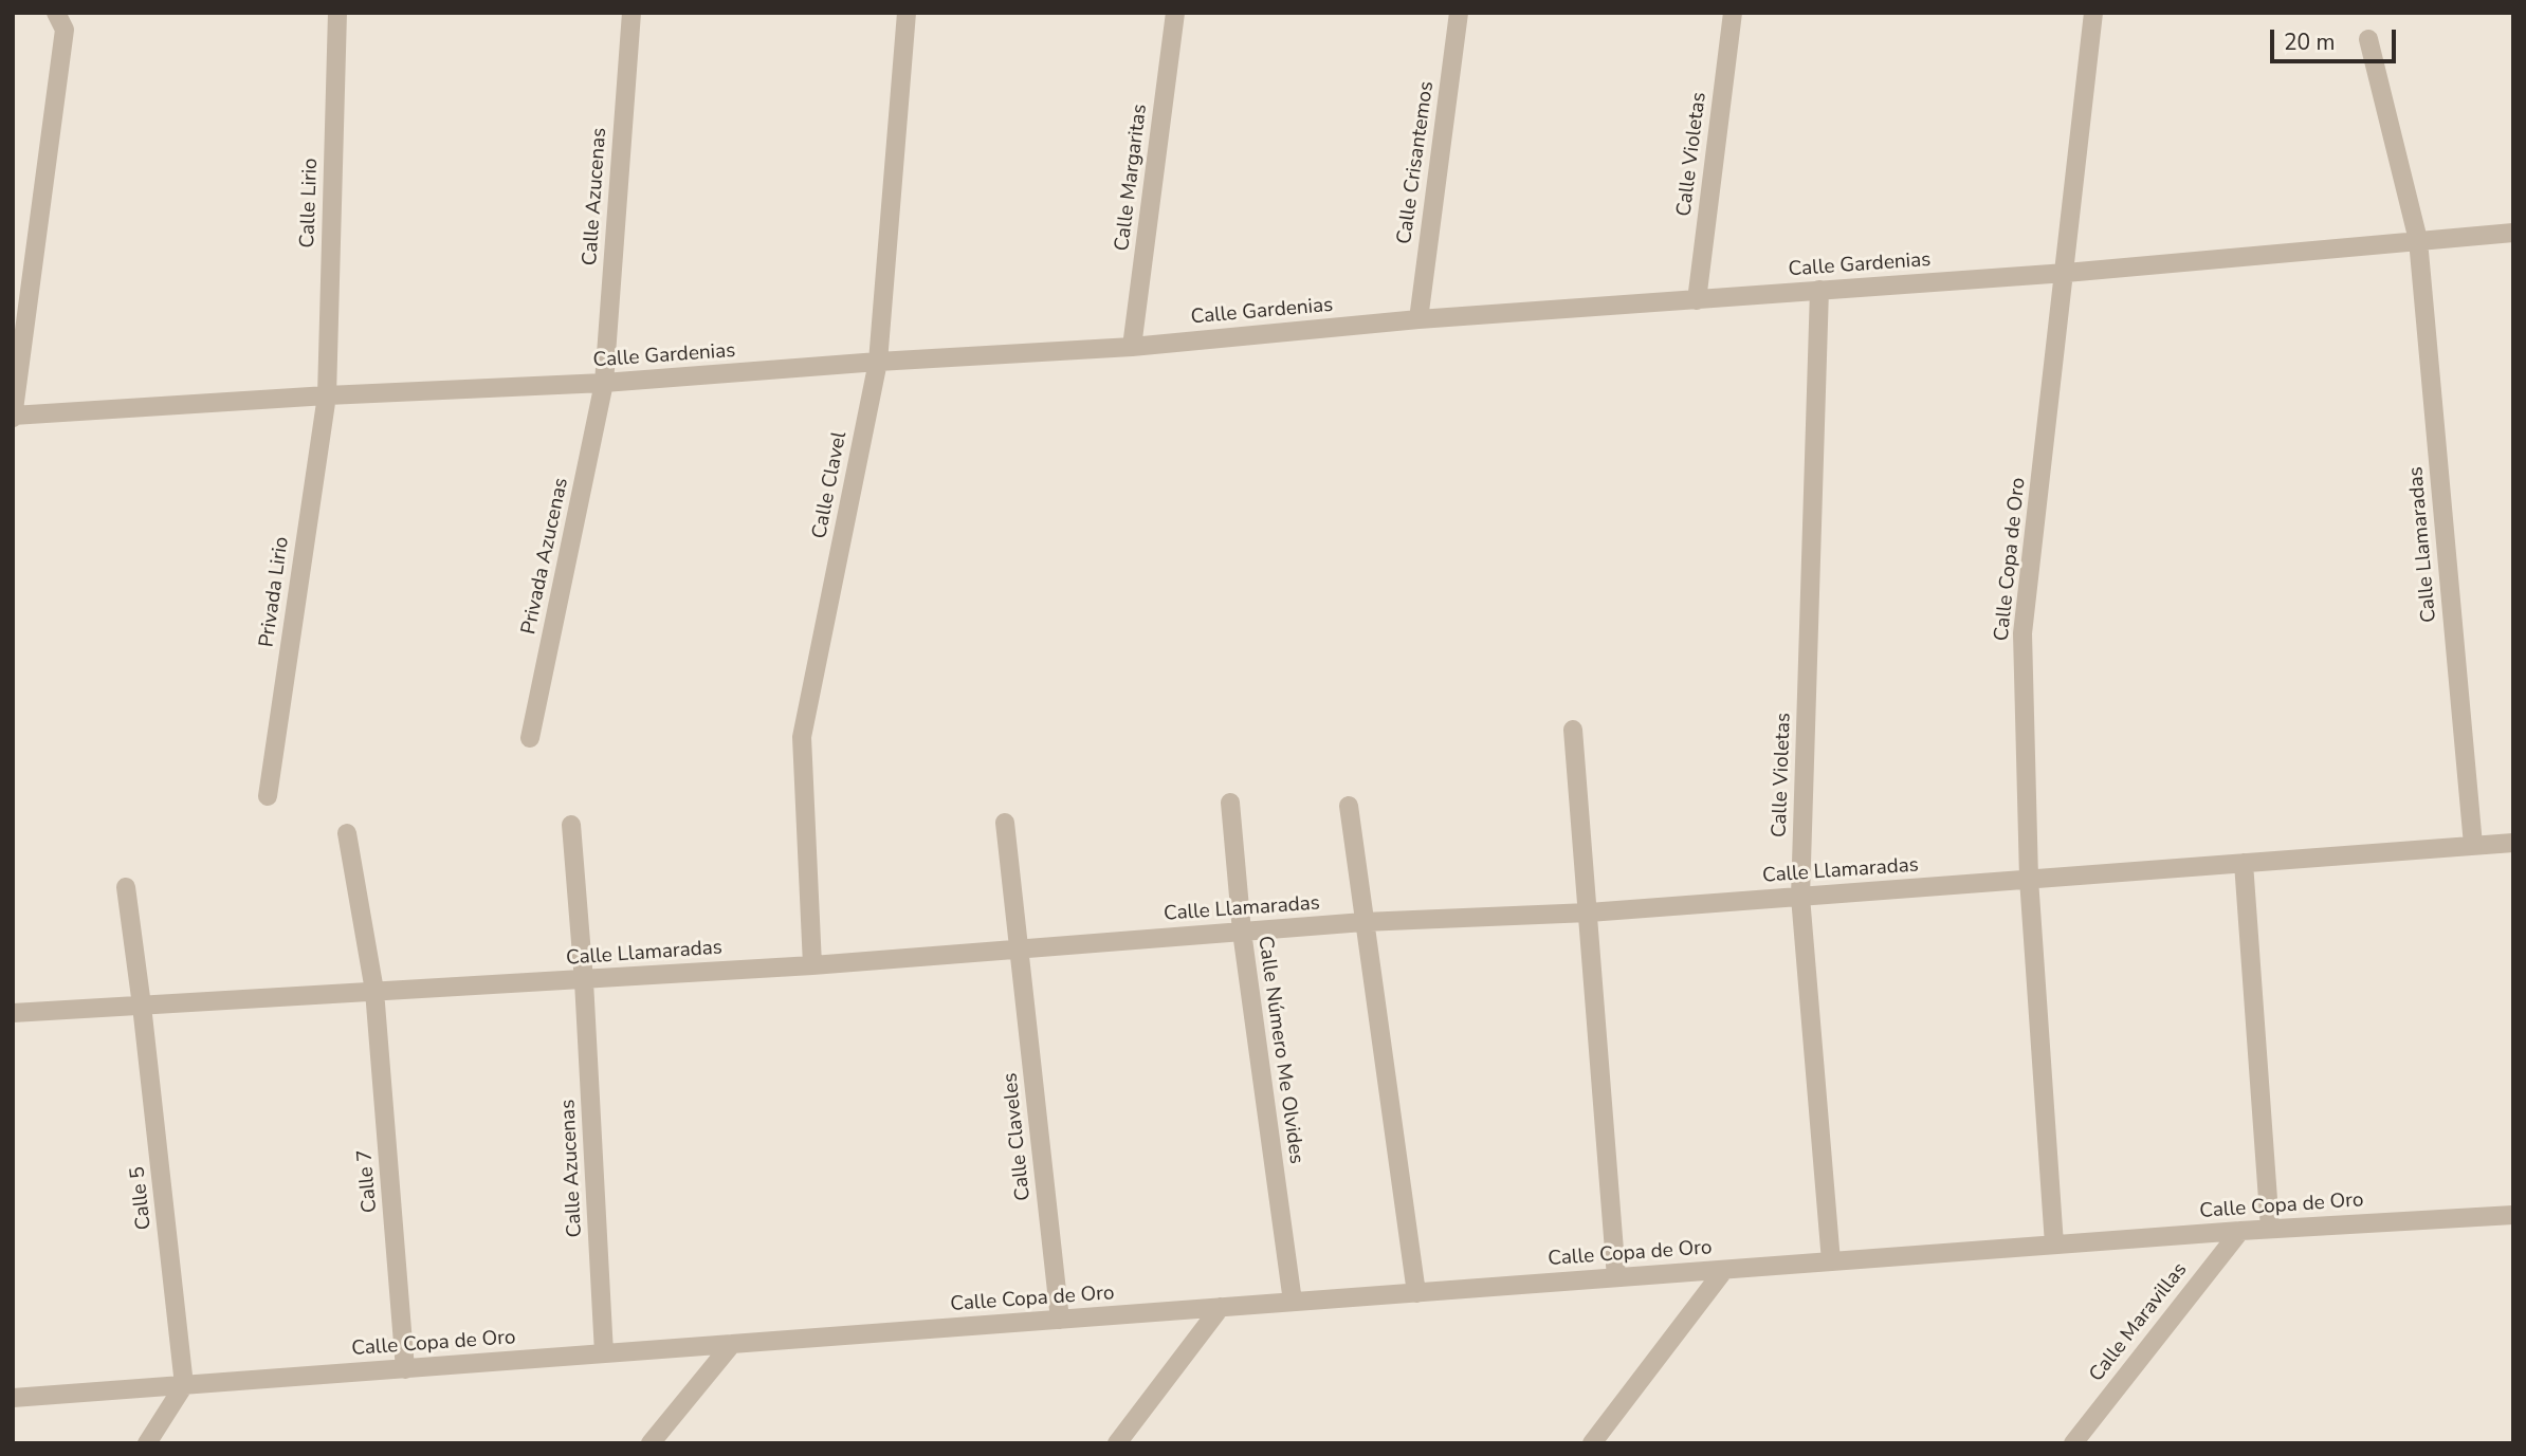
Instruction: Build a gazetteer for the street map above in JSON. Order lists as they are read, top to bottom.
{
  "streets": {
    "street": [
      "Calle Violetas",
      "Calle Crisantemos",
      "Calle Margaritas",
      "Calle Azucenas",
      "Calle Lirio",
      "Calle Gardenias",
      "Calle Clavel",
      "Calle Llamaradas",
      "Privada Azucenas",
      "Calle Copa de Oro",
      "Privada Lirio",
      "Calle Número Me Olvides",
      "Calle Claveles",
      "Calle 7",
      "Calle 5",
      "Calle Maravillas"
    ]
  },
  "crossings": [
    ["Calle Violetas", "Calle Gardenias"],
    ["Calle Violetas", "Calle Llamaradas"],
    ["Calle Violetas", "Calle Copa de Oro"],
    ["Calle Crisantemos", "Calle Gardenias"],
    ["Calle Margaritas", "Calle Gardenias"],
    ["Calle Azucenas", "Calle Gardenias"],
    ["Calle Azucenas", "Calle Llamaradas"],
    ["Calle Azucenas", "Privada Azucenas"],
    ["Calle Azucenas", "Calle Copa de Oro"],
    ["Calle Lirio", "Calle Gardenias"],
    ["Calle Lirio", "Privada Lirio"],
    ["Calle Gardenias", "Calle Clavel"],
    ["Calle Gardenias", "Calle Llamaradas"],
    ["Calle Gardenias", "Privada Azucenas"],
    ["Calle Gardenias", "Calle Copa de Oro"],
    ["Calle Gardenias", "Privada Lirio"],
    ["Calle Clavel", "Calle Llamaradas"],
    ["Calle Llamaradas", "Calle Copa de Oro"],
    ["Calle Llamaradas", "Calle Número Me Olvides"],
    ["Calle Llamaradas", "Calle Claveles"],
    ["Calle Llamaradas", "Calle 7"],
    ["Calle Llamaradas", "Calle 5"],
    ["Calle Copa de Oro", "Calle Número Me Olvides"],
    ["Calle Copa de Oro", "Calle Claveles"],
    ["Calle Copa de Oro", "Calle 7"],
    ["Calle Copa de Oro", "Calle 5"],
    ["Calle Copa de Oro", "Calle Maravillas"]
  ],
  "scale_bar": "20 m"
}
